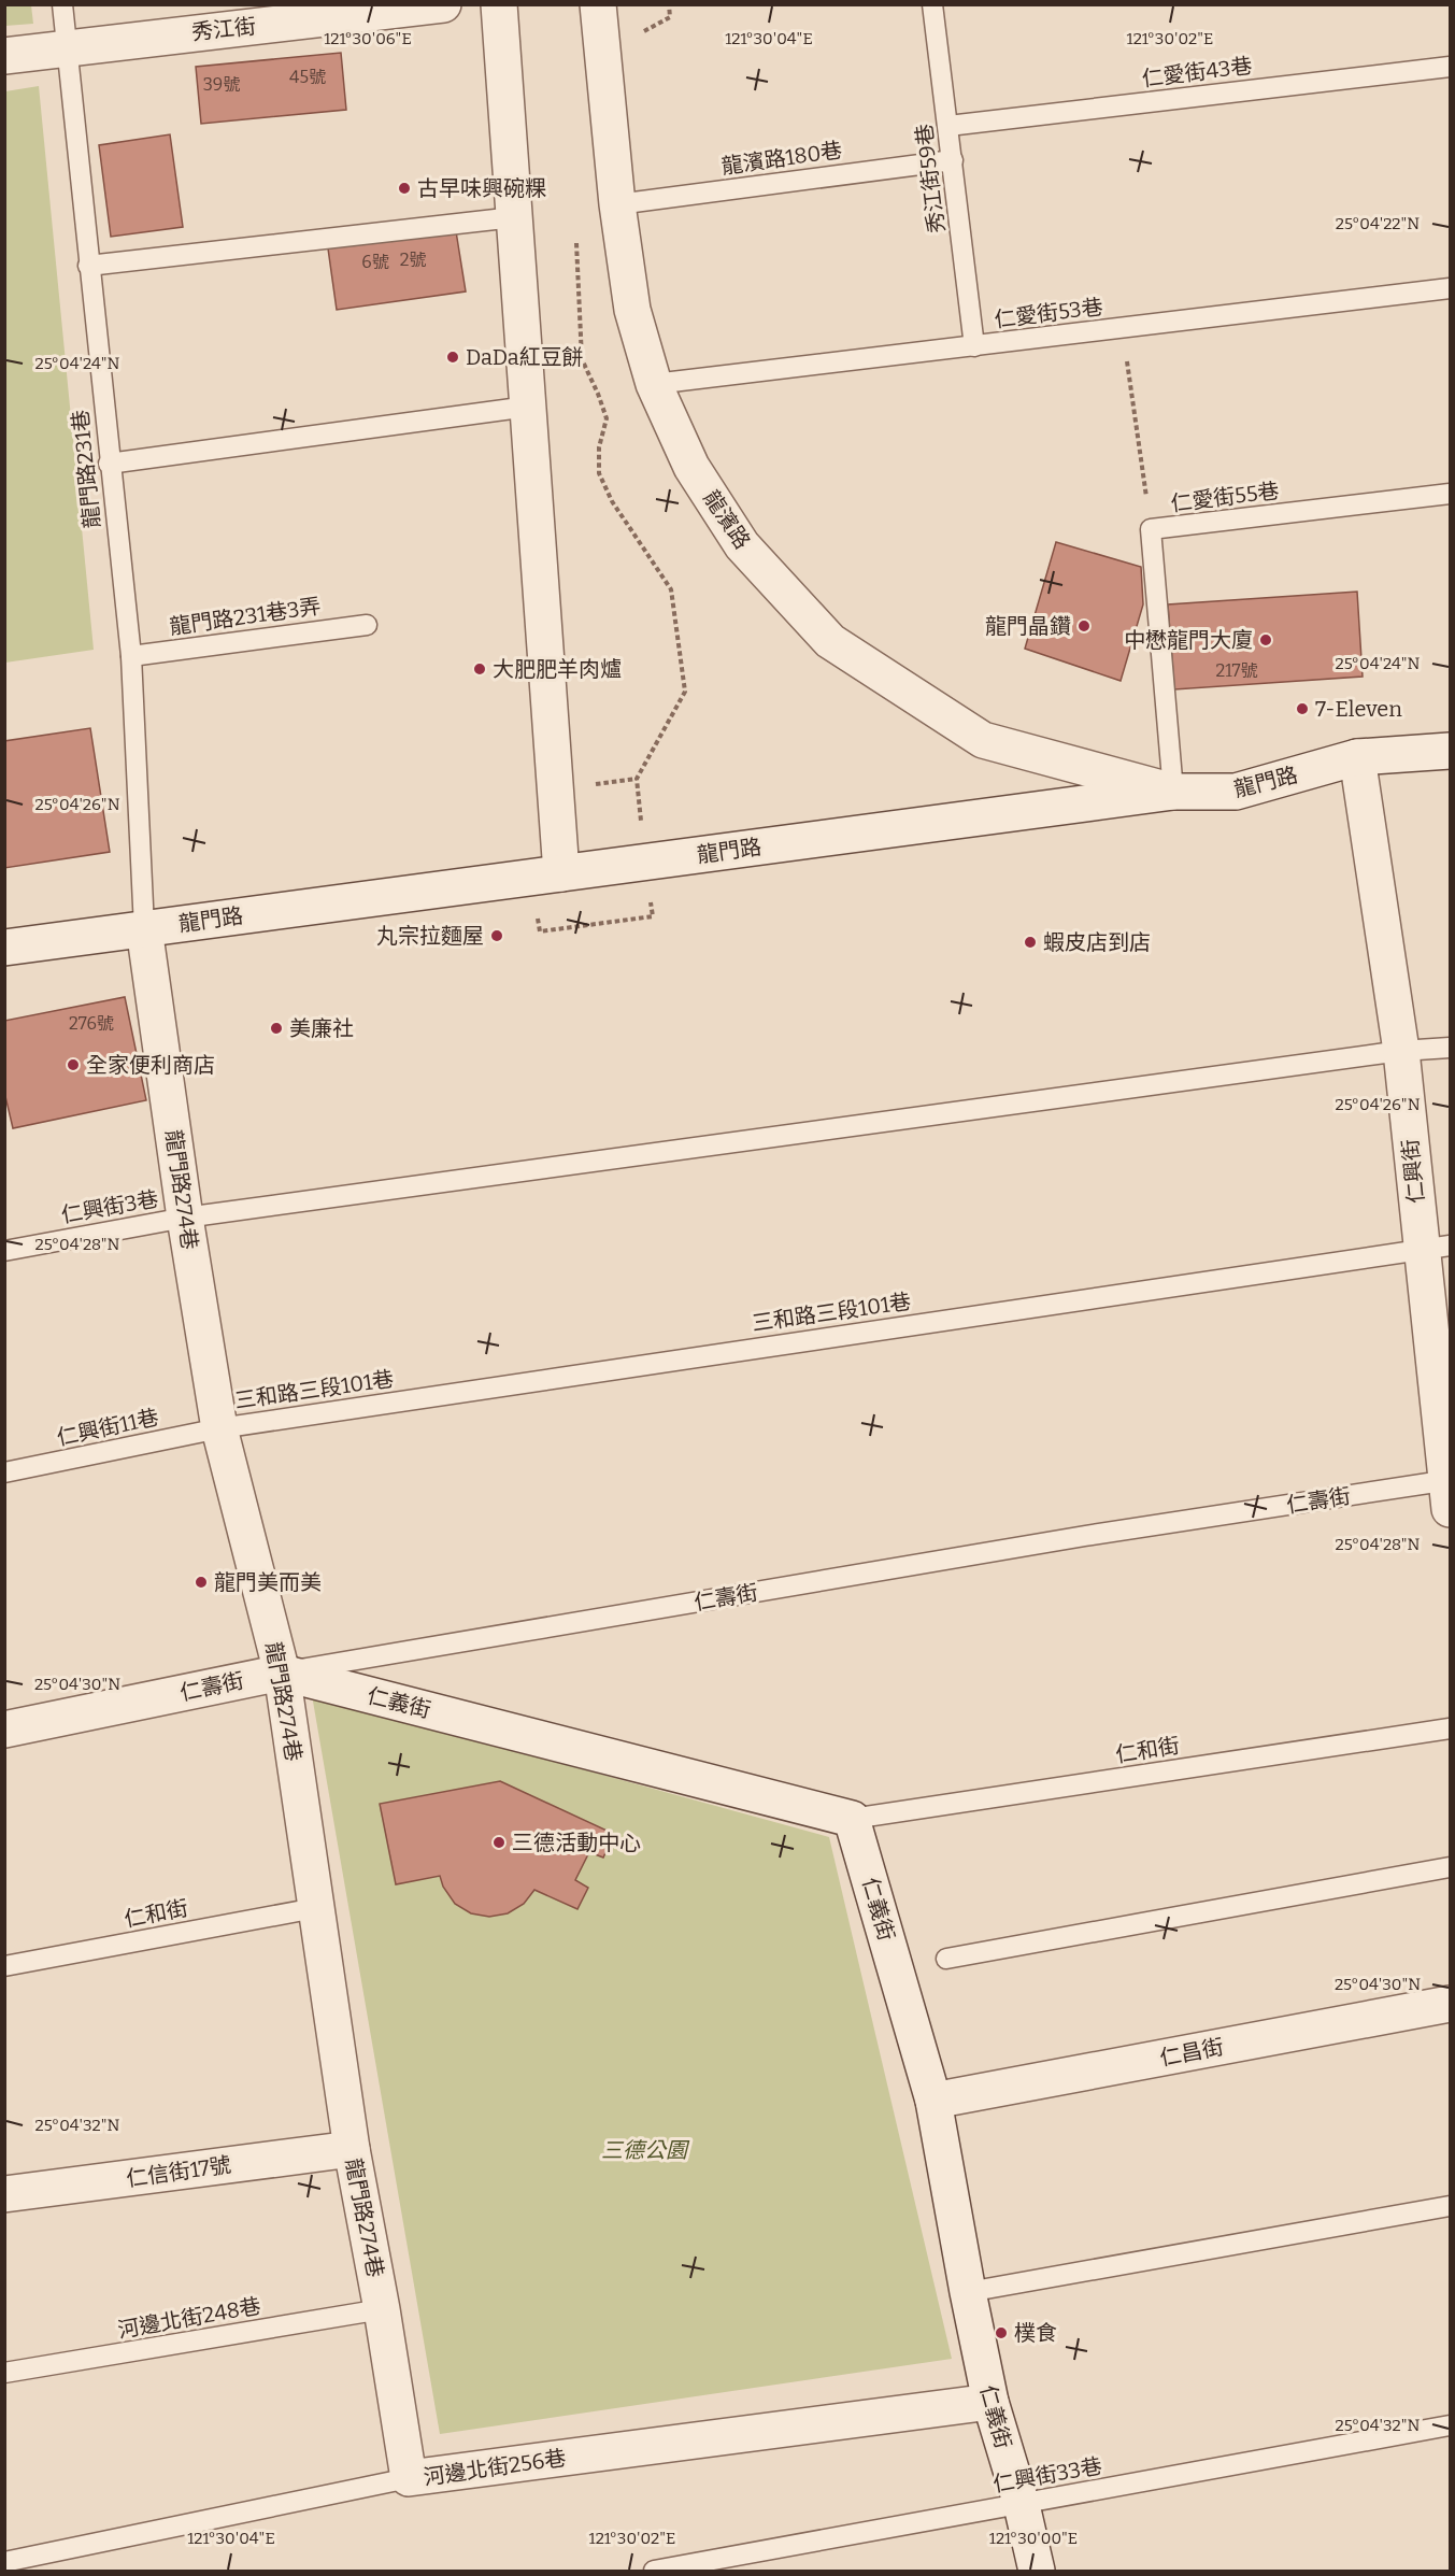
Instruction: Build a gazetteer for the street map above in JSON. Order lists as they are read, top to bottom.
{
  "streets": {
    "street": [
      "秀江街",
      "龍濱路",
      "龍門路",
      "仁興街",
      "龍門路274巷",
      "仁壽街",
      "仁義街",
      "仁昌街",
      "仁信街17號",
      "河邊北街256巷"
    ],
    "lane": [
      "仁愛街43巷",
      "龍濱路180巷",
      "秀江街59巷",
      "仁愛街53巷",
      "龍門路231巷",
      "仁愛街55巷",
      "龍門路231巷3弄",
      "仁興街3巷",
      "三和路三段101巷",
      "仁興街11巷",
      "仁和街",
      "河邊北街248巷",
      "仁興街33巷"
    ]
  },
  "crossings": [
    ["秀江街", "龍門路231巷"],
    ["仁愛街43巷", "秀江街59巷"],
    ["龍濱路180巷", "秀江街59巷"],
    ["龍濱路180巷", "龍濱路"],
    ["秀江街59巷", "仁愛街53巷"],
    ["仁愛街53巷", "龍濱路"],
    ["龍門路231巷", "龍門路231巷3弄"],
    ["龍門路231巷", "龍門路"],
    ["龍門路231巷", "龍門路274巷"],
    ["仁愛街55巷", "龍濱路"],
    ["仁愛街55巷", "龍門路"],
    ["龍濱路", "龍門路"],
    ["龍門路", "仁興街"],
    ["龍門路", "龍門路274巷"],
    ["仁興街", "仁興街3巷"],
    ["仁興街", "三和路三段101巷"],
    ["仁興街", "仁壽街"],
    ["龍門路274巷", "仁興街3巷"],
    ["龍門路274巷", "三和路三段101巷"],
    ["龍門路274巷", "仁興街11巷"],
    ["龍門路274巷", "仁壽街"],
    ["龍門路274巷", "仁義街"],
    ["龍門路274巷", "仁和街"],
    ["龍門路274巷", "仁信街17號"],
    ["龍門路274巷", "河邊北街248巷"],
    ["龍門路274巷", "河邊北街256巷"],
    ["三和路三段101巷", "仁興街11巷"],
    ["仁壽街", "仁義街"],
    ["仁義街", "仁和街"],
    ["仁義街", "仁昌街"],
    ["仁義街", "河邊北街256巷"],
    ["仁義街", "仁興街33巷"]
  ],
  "parks": ["三德公園"],
  "places": [
    "古早味興碗粿",
    "DaDa紅豆餅",
    "龍門晶鑽",
    "中懋龍門大廈",
    "大肥肥羊肉爐",
    "7-Eleven",
    "丸宗拉麵屋",
    "蝦皮店到店",
    "美廉社",
    "全家便利商店",
    "龍門美而美",
    "三德活動中心",
    "樸食"
  ],
  "house_numbers": [
    "45號",
    "39號",
    "2號",
    "6號",
    "217號",
    "276號"
  ],
  "coordinates": [
    "121°30'06\"E",
    "121°30'04\"E",
    "121°30'02\"E",
    "25°04'22\"N",
    "25°04'24\"N",
    "25°04'26\"N",
    "25°04'28\"N",
    "25°04'30\"N",
    "25°04'32\"N",
    "121°30'00\"E"
  ]
}
